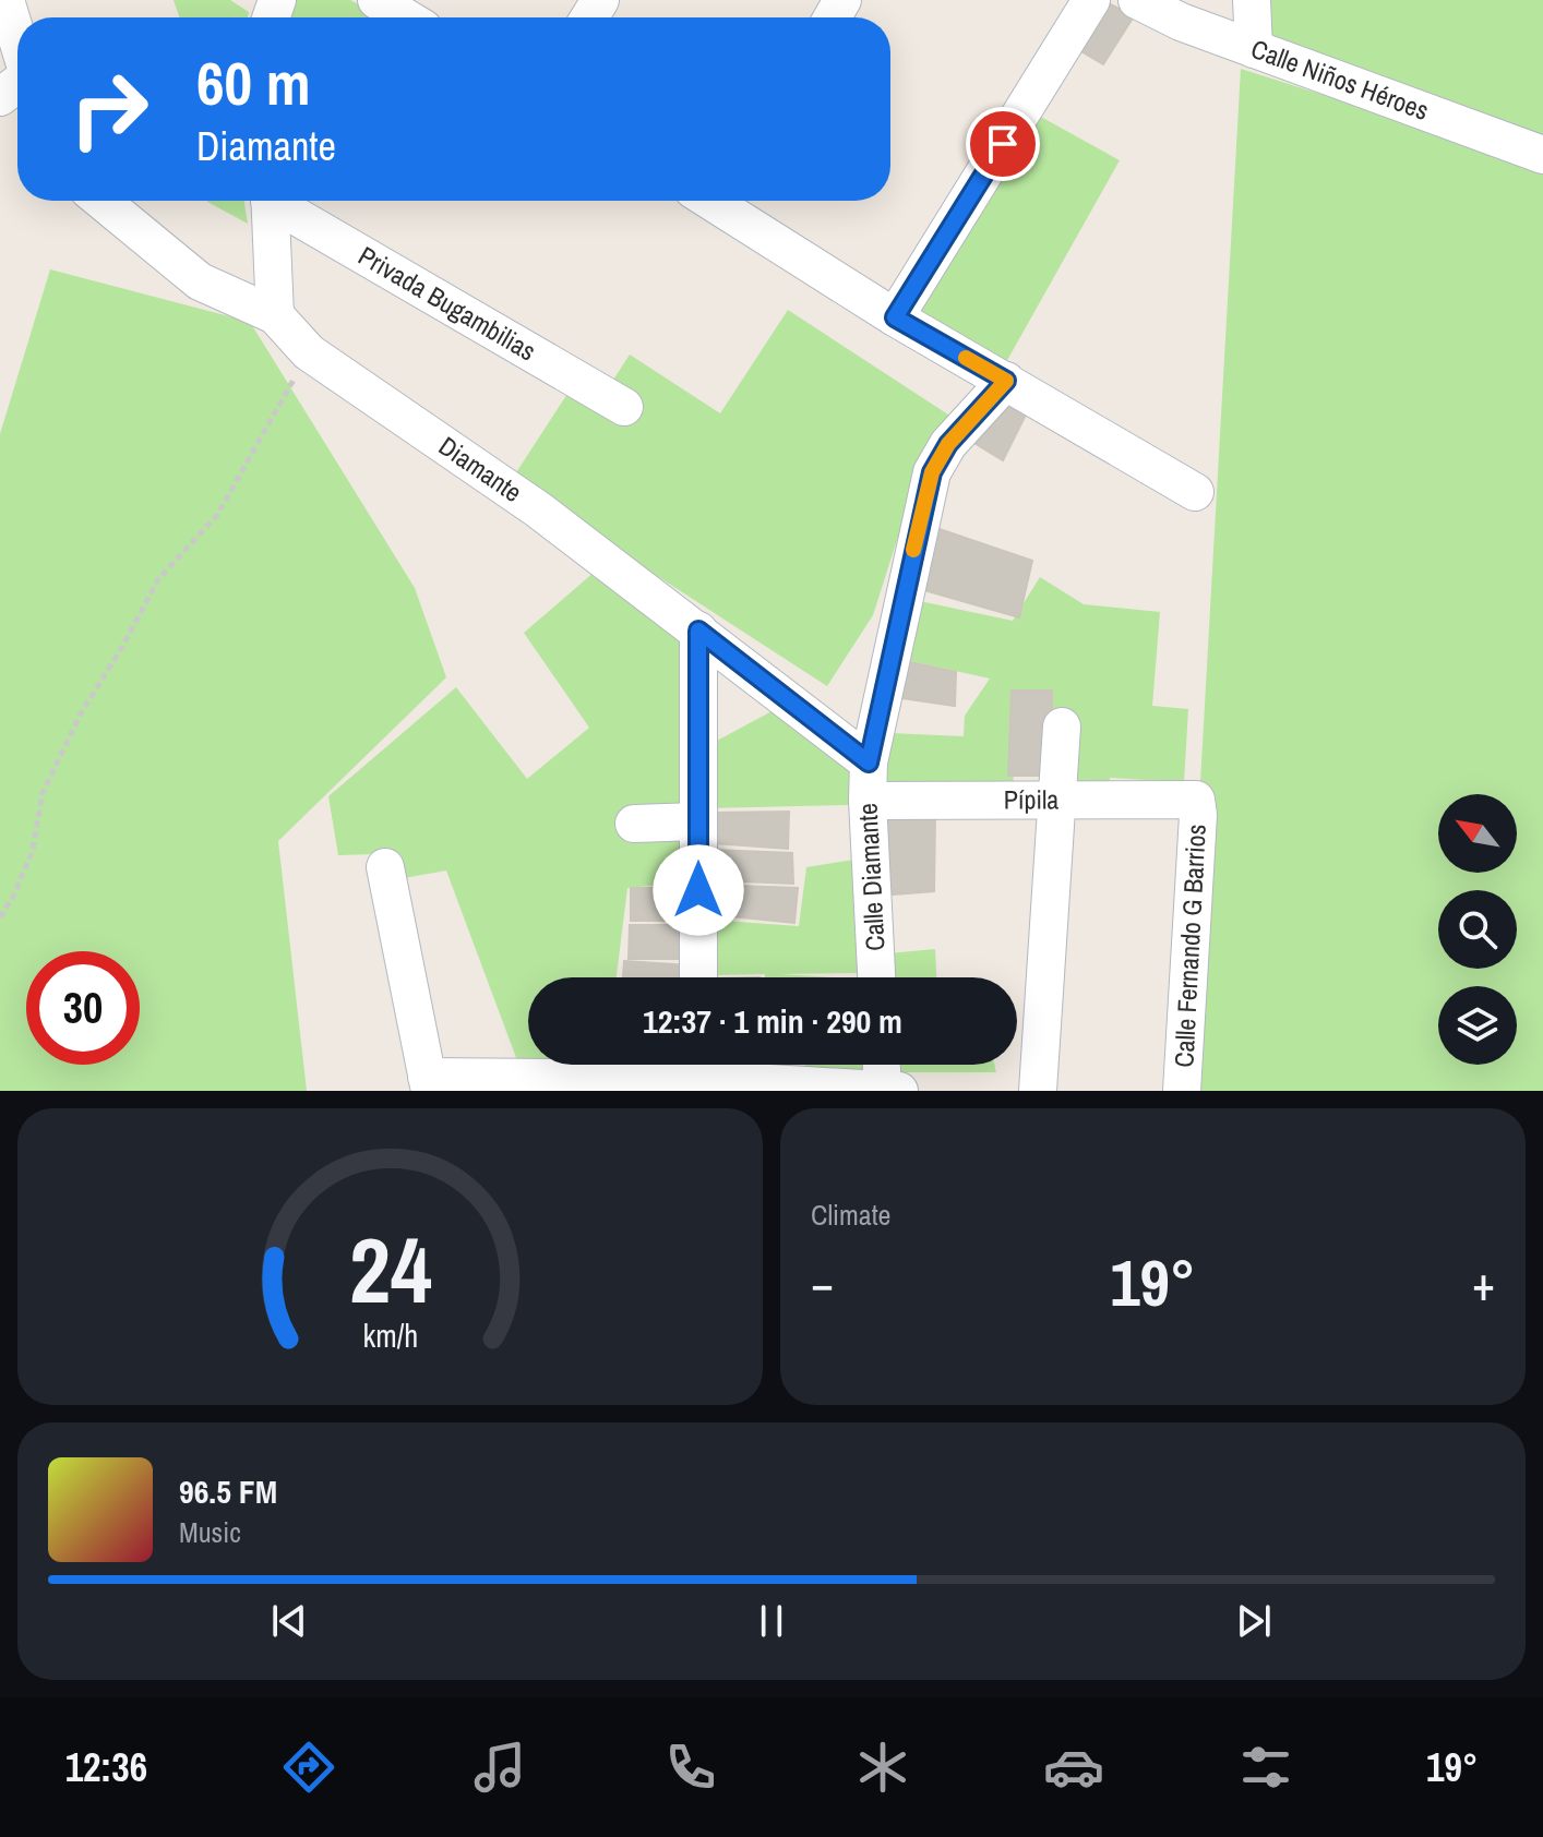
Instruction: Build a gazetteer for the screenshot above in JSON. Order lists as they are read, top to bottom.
{
  "streets": {
    "street": [
      "Calle Niños Héroes",
      "Privada Bugambilias",
      "Diamante",
      "Pípila",
      "Calle Diamante",
      "Calle Fernando G Barrios"
    ]
  },
  "crossings": [
    ["Diamante", "Calle Diamante"],
    ["Pípila", "Calle Diamante"],
    ["Pípila", "Calle Fernando G Barrios"]
  ],
  "north": "top left",
  "page": {
    "turn": ["60 m", "Diamante"],
    "limit": "30",
    "trip": "12:37 · 1 min · 290 m",
    "tile": "Climate",
    "heat": ["−", "19°", "+"],
    "song": ["96.5 FM", "Music"],
    "tabs": ["12:36", "19°"],
    "gauge": ["24", "km/h"]
  }
}
